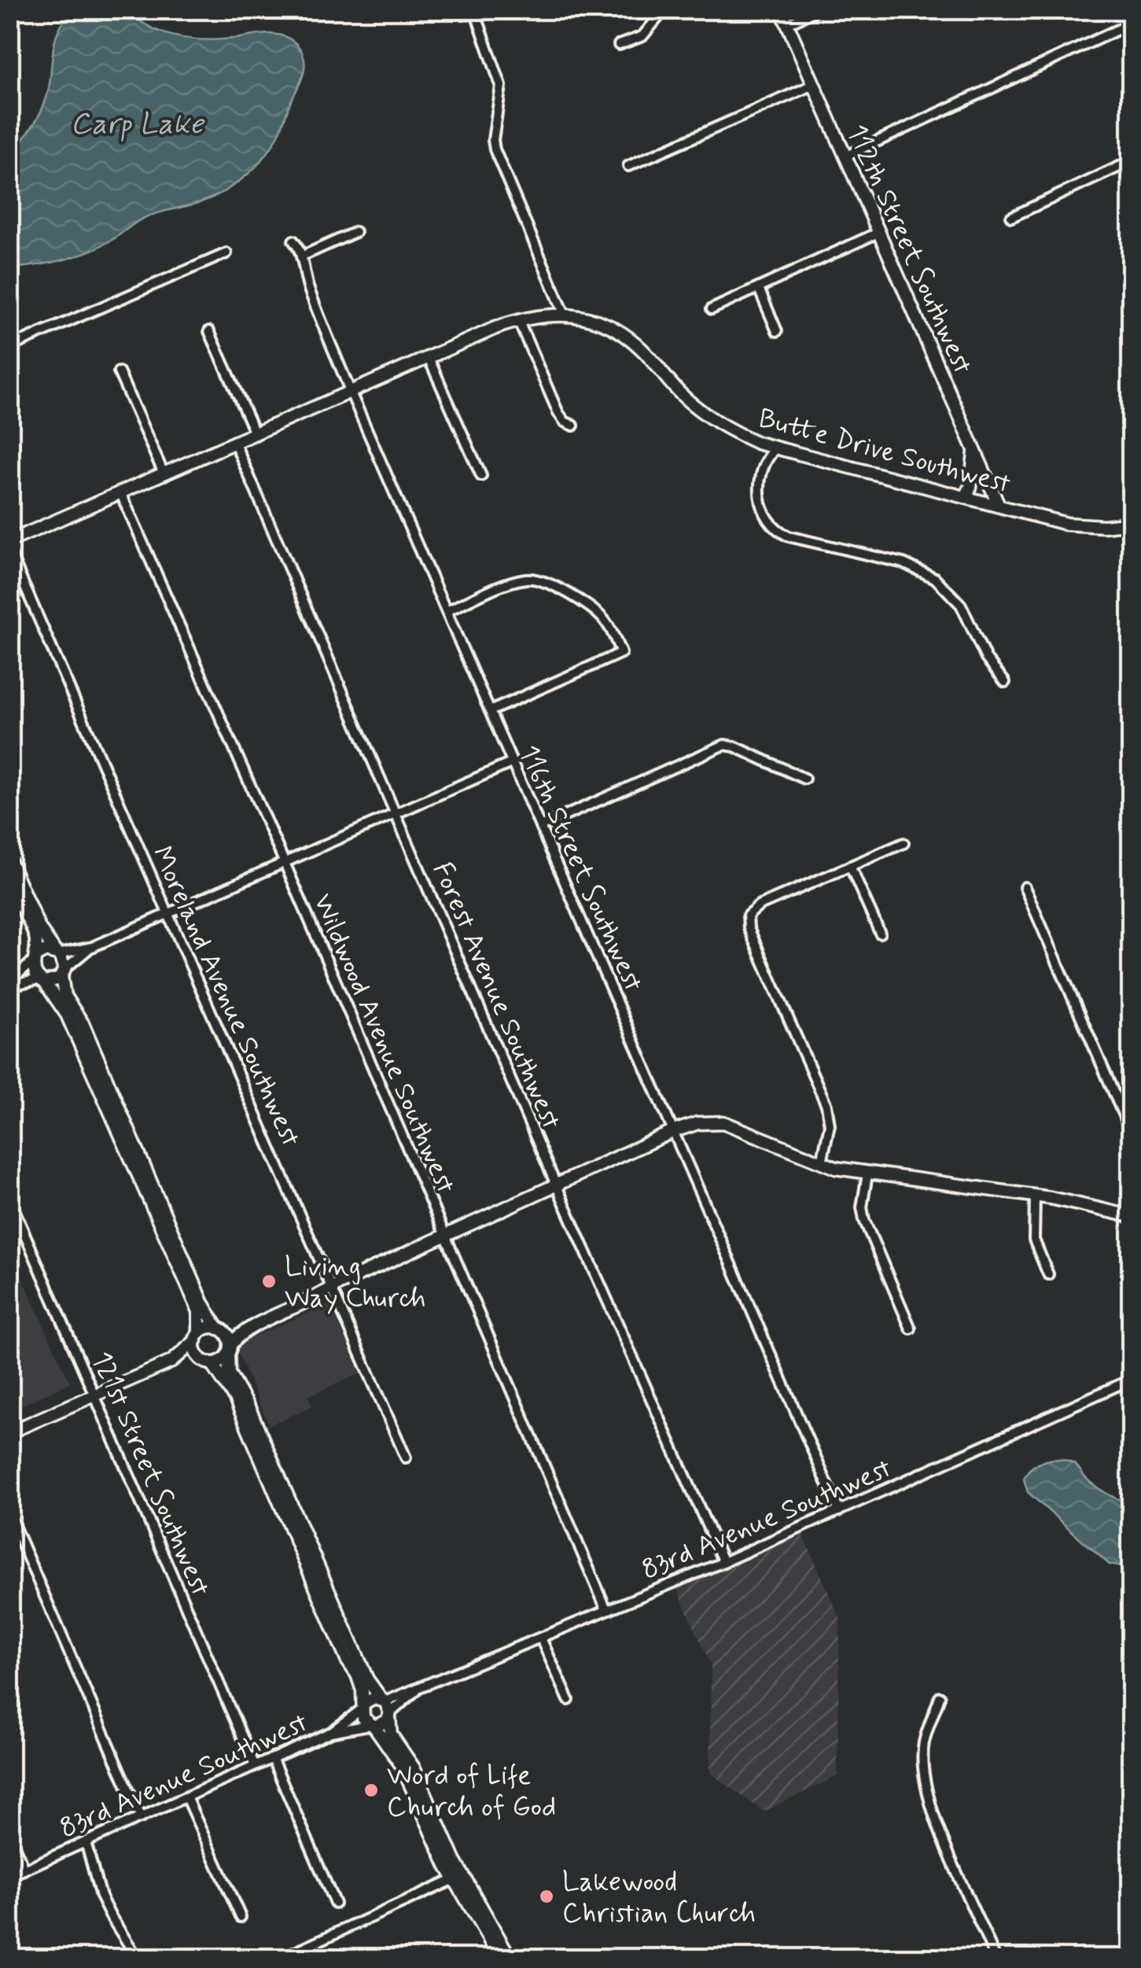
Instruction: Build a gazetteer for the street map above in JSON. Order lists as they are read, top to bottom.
{
  "streets": {
    "street": [
      "112th Street Southwest",
      "Butte Drive Southwest",
      "116th Street Southwest",
      "Forest Avenue Southwest",
      "Moreland Avenue Southwest",
      "Wildwood Avenue Southwest",
      "121st Street Southwest",
      "83rd Avenue Southwest"
    ]
  },
  "crossings": [
    ["112th Street Southwest", "Butte Drive Southwest"],
    ["Butte Drive Southwest", "116th Street Southwest"],
    ["Butte Drive Southwest", "Forest Avenue Southwest"],
    ["Butte Drive Southwest", "Wildwood Avenue Southwest"],
    ["116th Street Southwest", "83rd Avenue Southwest"],
    ["Forest Avenue Southwest", "83rd Avenue Southwest"],
    ["Wildwood Avenue Southwest", "83rd Avenue Southwest"],
    ["121st Street Southwest", "83rd Avenue Southwest"]
  ],
  "water": ["Carp Lake"],
  "places": ["Living Way Church", "Word of Life Church of God", "Lakewood Christian Church"]
}
